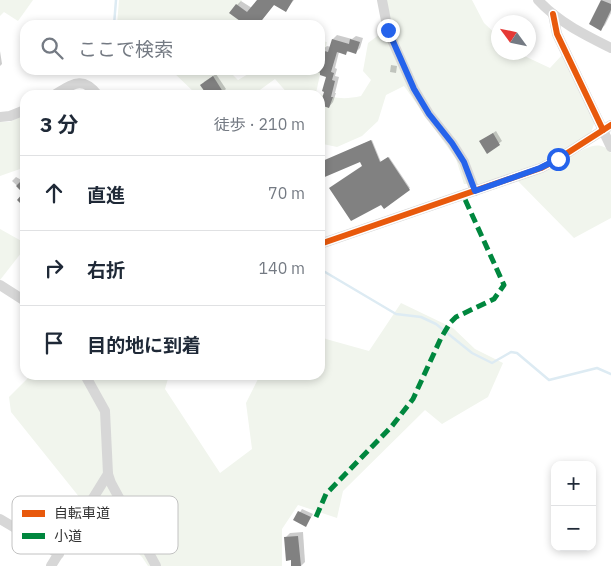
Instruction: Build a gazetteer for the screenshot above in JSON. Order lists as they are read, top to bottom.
{
  "legend": ["自転車道", "小道"],
  "north": "top left",
  "page": {
    "search": "ここで検索",
    "heading": ["3 分", "徒歩 · 210 m"],
    "list": [
      ["直進", "70 m"],
      ["右折", "140 m"],
      "目的地に到着"
    ],
    "map_buttons": ["+", "−"]
  }
}
